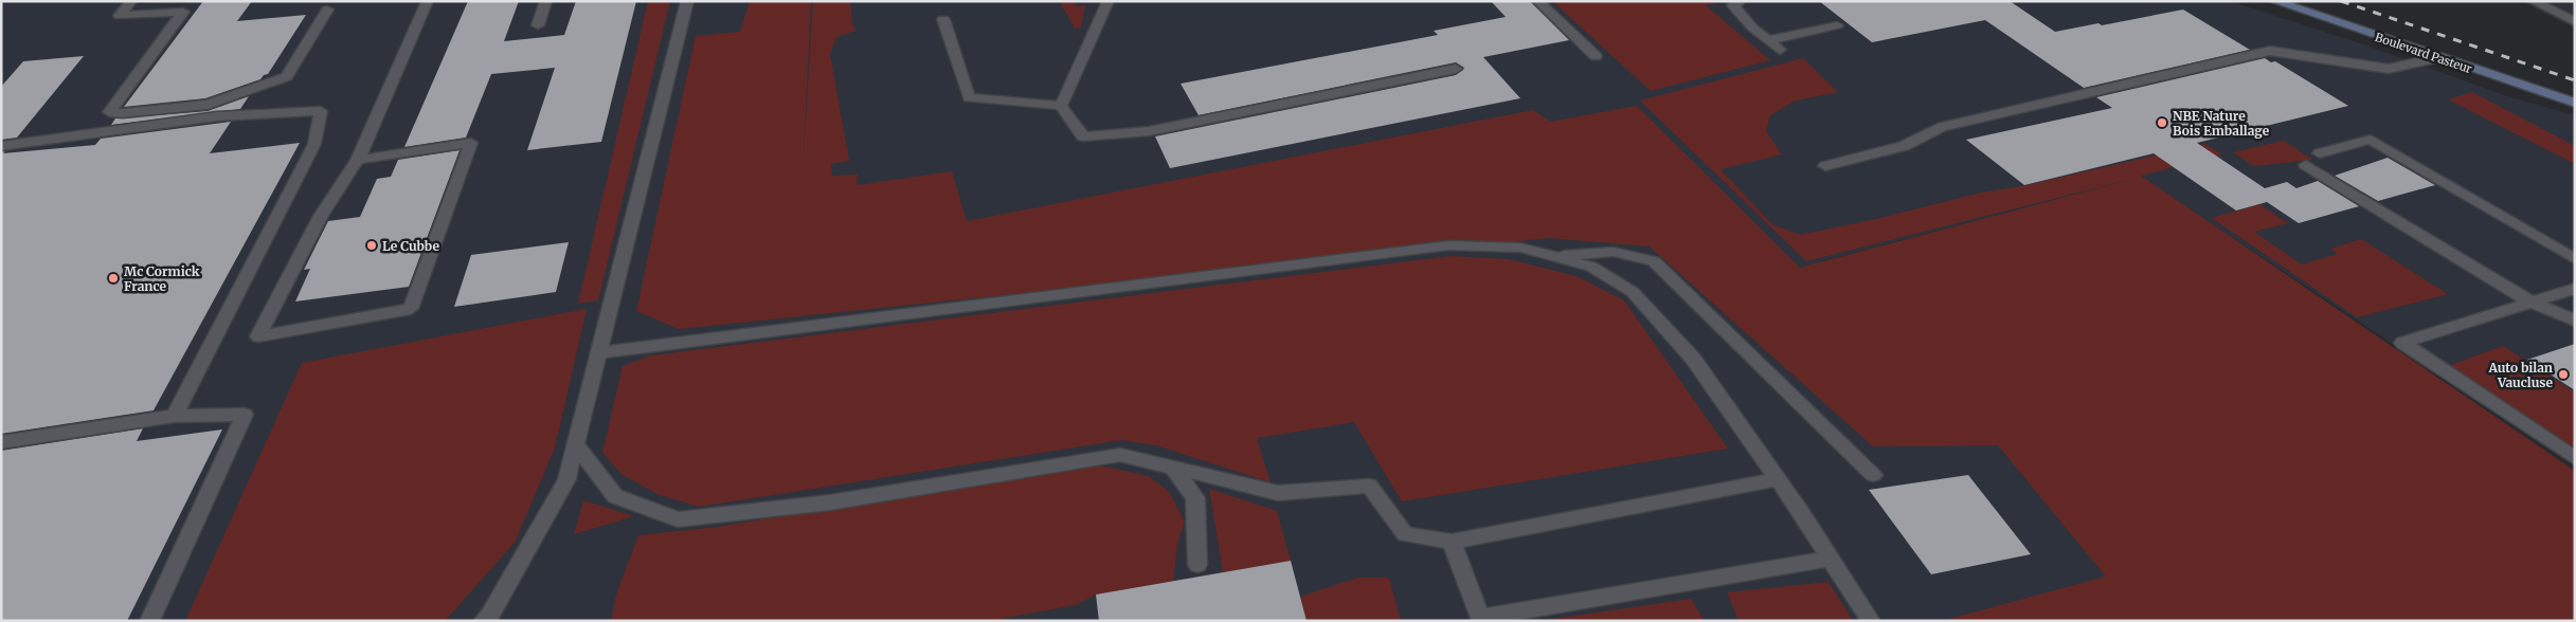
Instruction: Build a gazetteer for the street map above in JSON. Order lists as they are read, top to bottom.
{
  "streets": {
    "street": ["Boulevard Pasteur"]
  },
  "places": [
    "NBE Nature Bois Emballage",
    "Le Cubbe",
    "Mc Cormick France",
    "Auto bilan Vaucluse"
  ]
}
